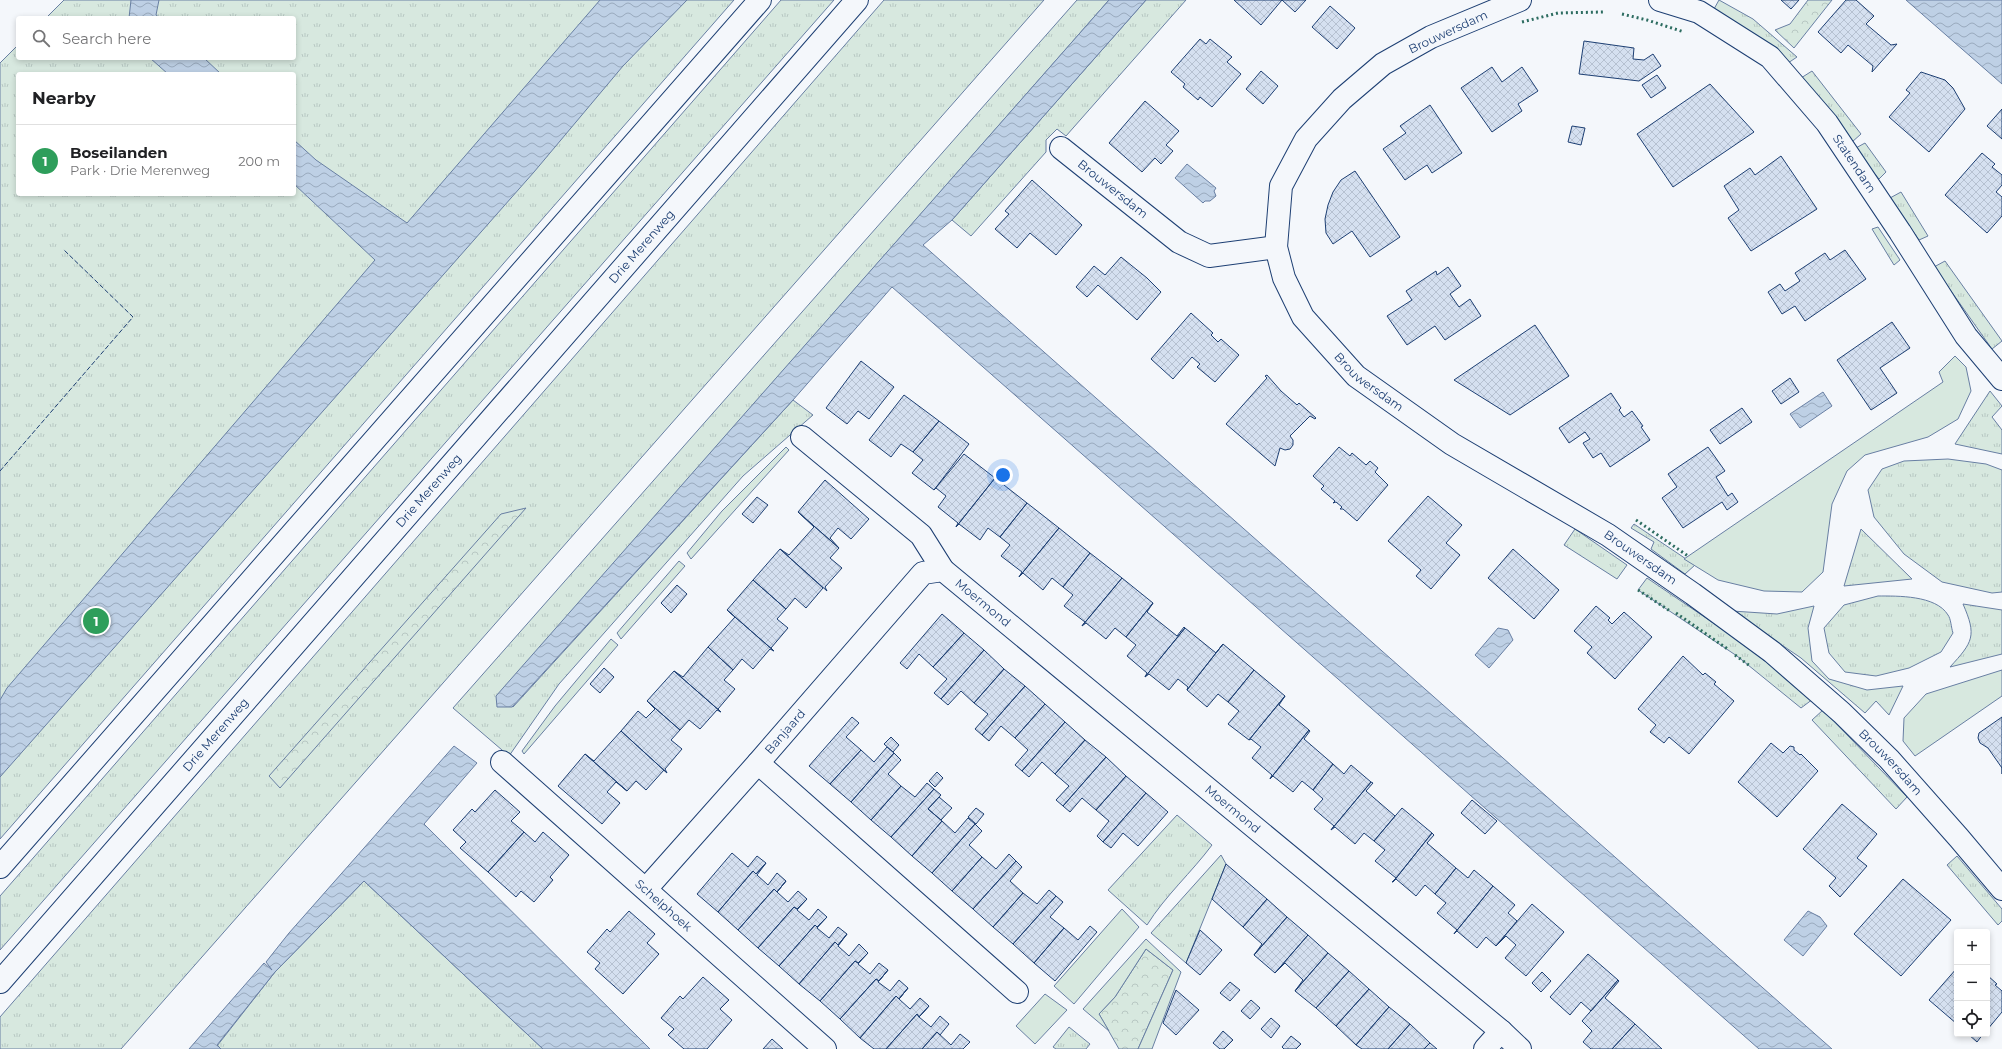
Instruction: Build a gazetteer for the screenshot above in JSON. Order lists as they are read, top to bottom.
{
  "streets": {
    "main road": [
      "Brouwersdam",
      "Statendam",
      "Drie Merenweg",
      "Moermond",
      "Banjaard",
      "Schelphoek"
    ]
  },
  "crossings": [
    ["Moermond", "Banjaard"],
    ["Banjaard", "Schelphoek"]
  ],
  "page": {
    "search": "Search here",
    "heading": "Nearby",
    "list": [
      {
        "mark": "1",
        "name": "Boseilanden",
        "note": "Park · Drie Merenweg",
        "value": "200 m"
      }
    ],
    "pins": "1",
    "map_buttons": ["+", "−"]
  }
}
